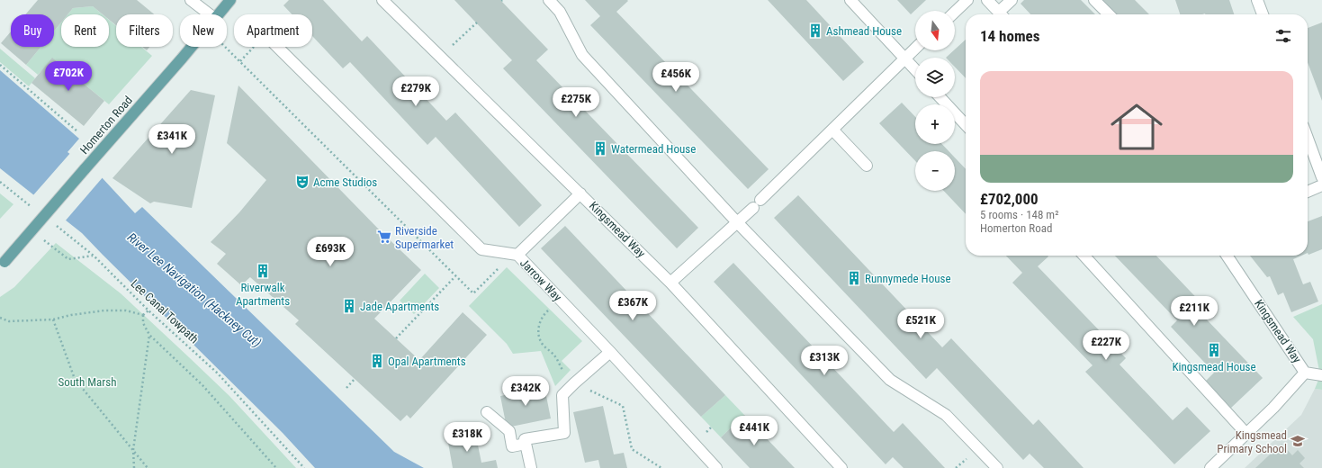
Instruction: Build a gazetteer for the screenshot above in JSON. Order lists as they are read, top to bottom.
{
  "streets": {
    "main road": ["Homerton Road"],
    "street": ["Kingsmead Way", "Jarrow Way"],
    "path": ["Lee Canal Towpath"]
  },
  "crossings": [
    ["Kingsmead Way", "Jarrow Way"]
  ],
  "water": ["River Lee Navigation (Hackney Cut)"],
  "parks": ["South Marsh"],
  "places": {
    "building": [
      "Ashmead House",
      "Watermead House",
      "Riverwalk Apartments",
      "Runnymede House",
      "Jade Apartments",
      "Kingsmead House",
      "Opal Apartments"
    ],
    "theatre": ["Acme Studios"],
    "supermarket": ["Riverside Supermarket"],
    "school or university": ["Kingsmead Primary School"]
  },
  "north": "bottom",
  "page": {
    "map_buttons": ["+", "−"],
    "chip": [
      "Buy",
      "Rent",
      "Filters",
      "New",
      "Apartment"
    ],
    "heading": "14 homes",
    "list": [
      {
        "name": "£702,000",
        "note": "5 rooms · 148 m² · Homerton Road"
      }
    ],
    "price": [
      "£702K",
      "£456K",
      "£279K",
      "£275K",
      "£341K",
      "£693K",
      "£367K",
      "£211K",
      "£521K",
      "£227K",
      "£313K",
      "£342K",
      "£441K",
      "£318K"
    ]
  }
}
